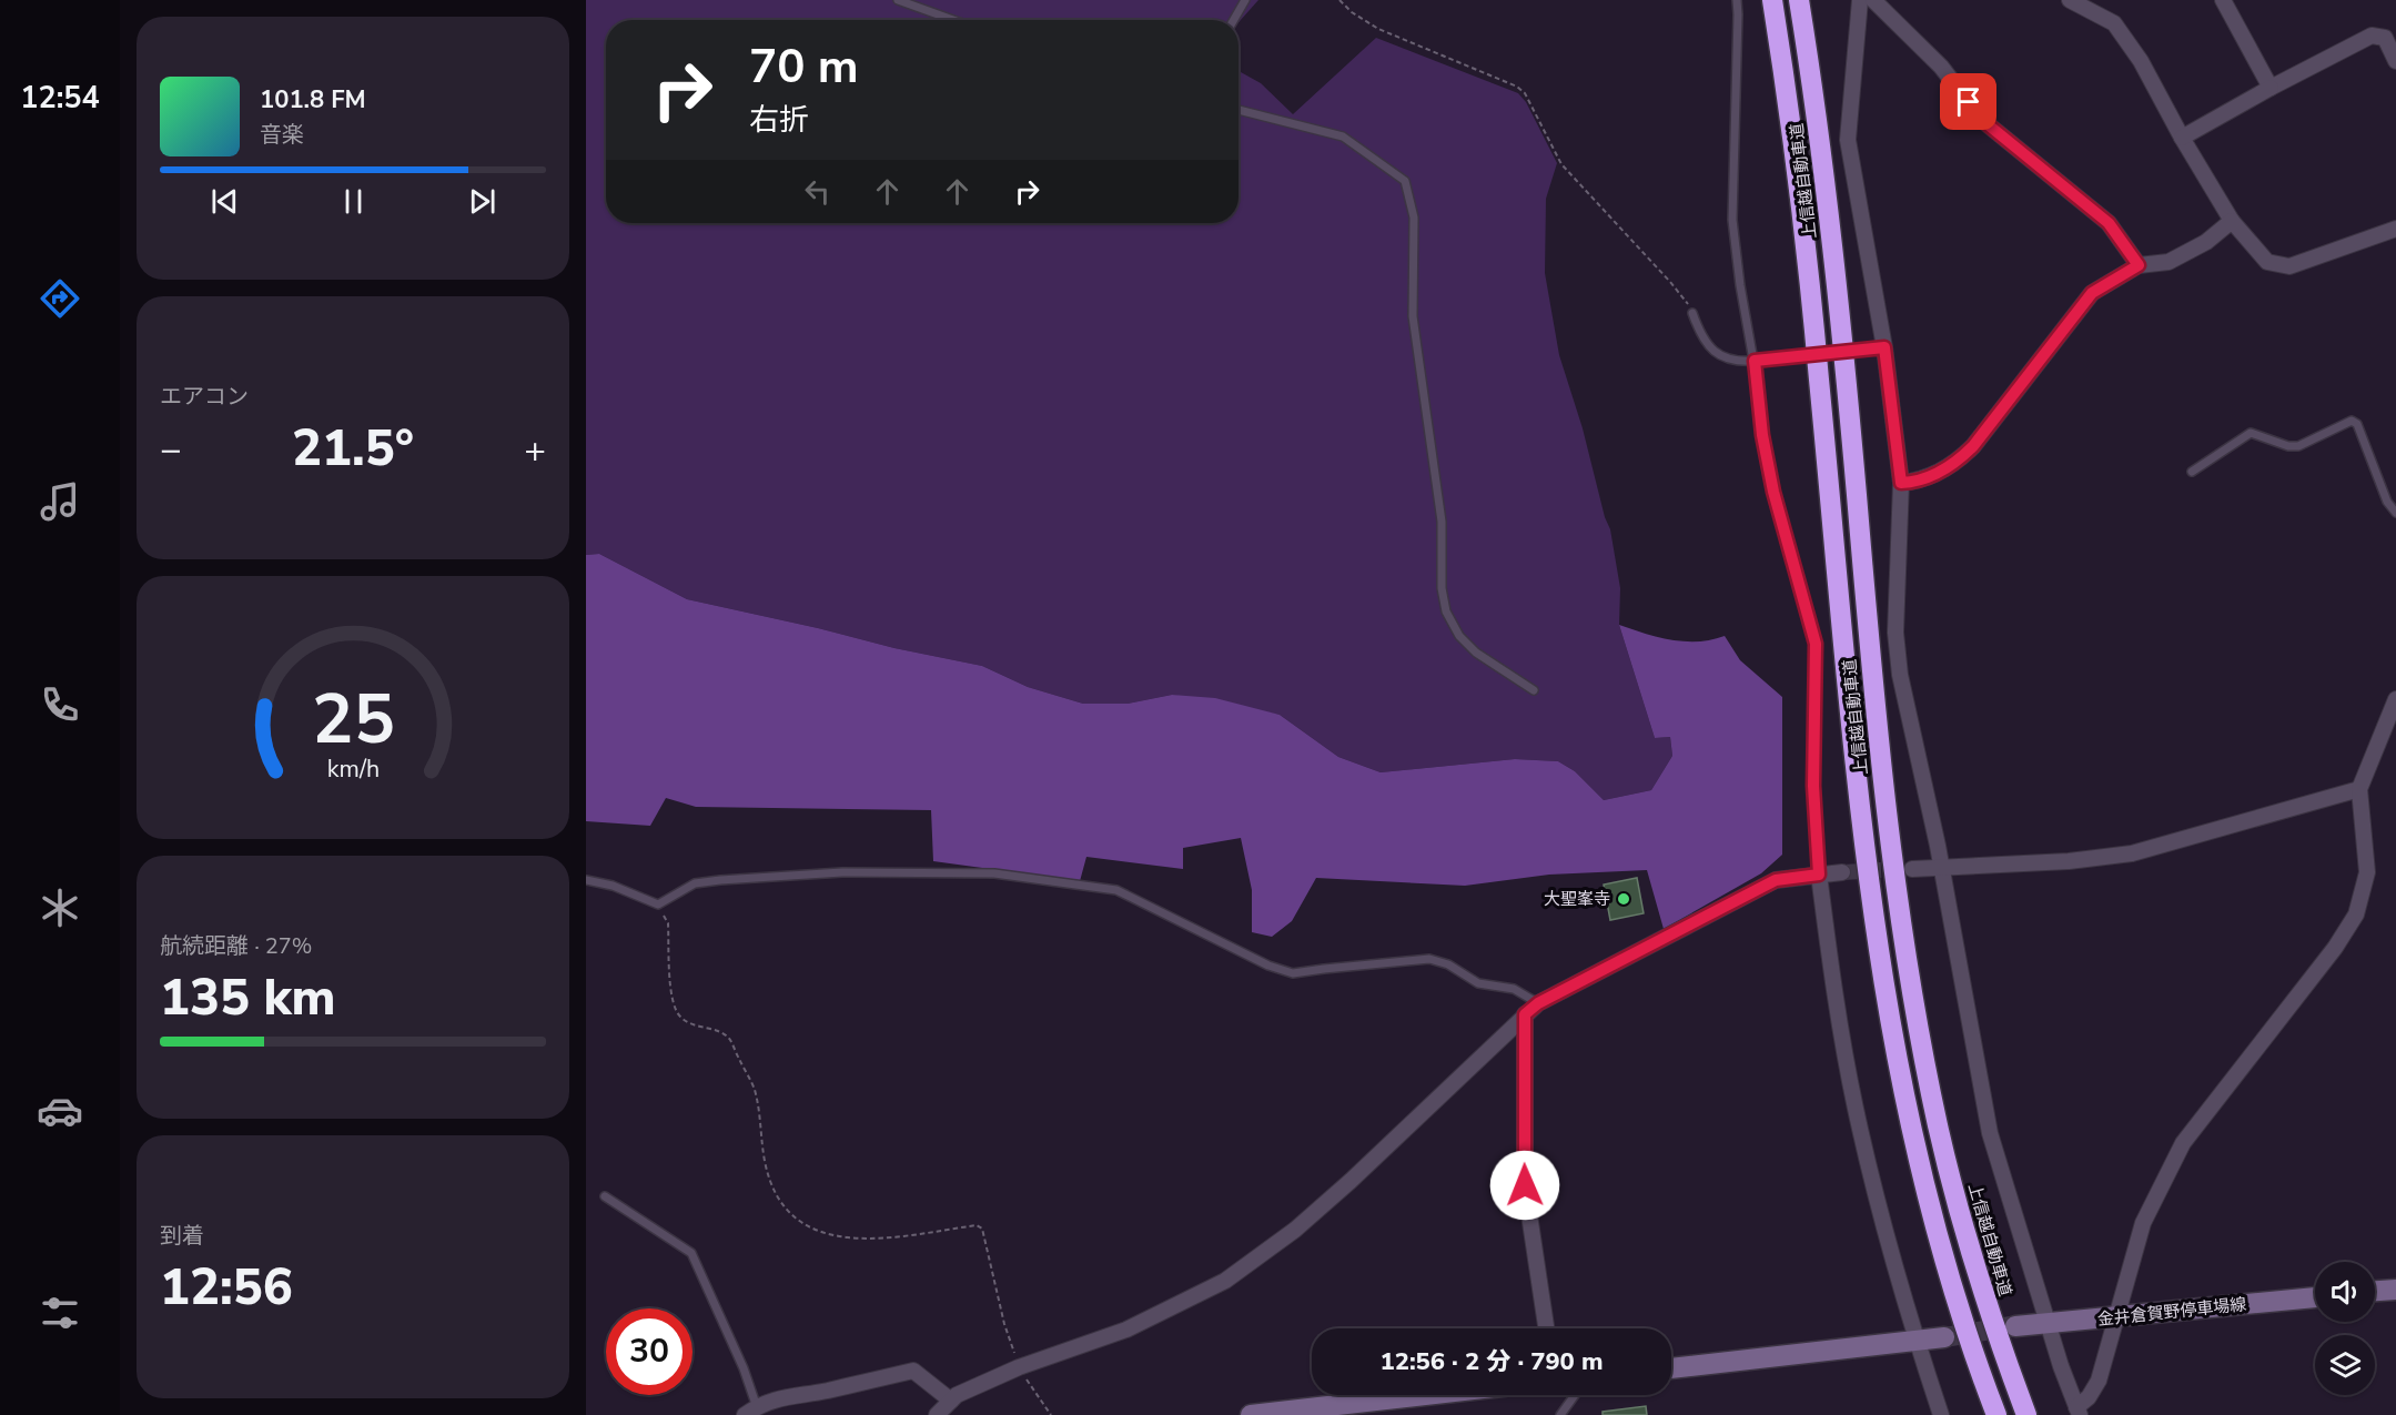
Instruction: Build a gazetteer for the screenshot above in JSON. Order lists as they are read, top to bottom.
{
  "streets": {
    "highway": ["上信越自動車道"],
    "main road": ["金井倉賀野停車場線"]
  },
  "places": ["大聖峯寺"],
  "page": {
    "tabs": "12:54",
    "turn": ["70 m", "右折"],
    "song": ["101.8 FM", "音楽"],
    "tile": [
      "エアコン",
      ["航続距離 · 27%", "135 km"],
      ["到着", "12:56"]
    ],
    "heat": ["−", "21.5°", "+"],
    "limit": "30",
    "trip": "12:56 · 2 分 · 790 m",
    "gauge": ["25", "km/h"]
  }
}
